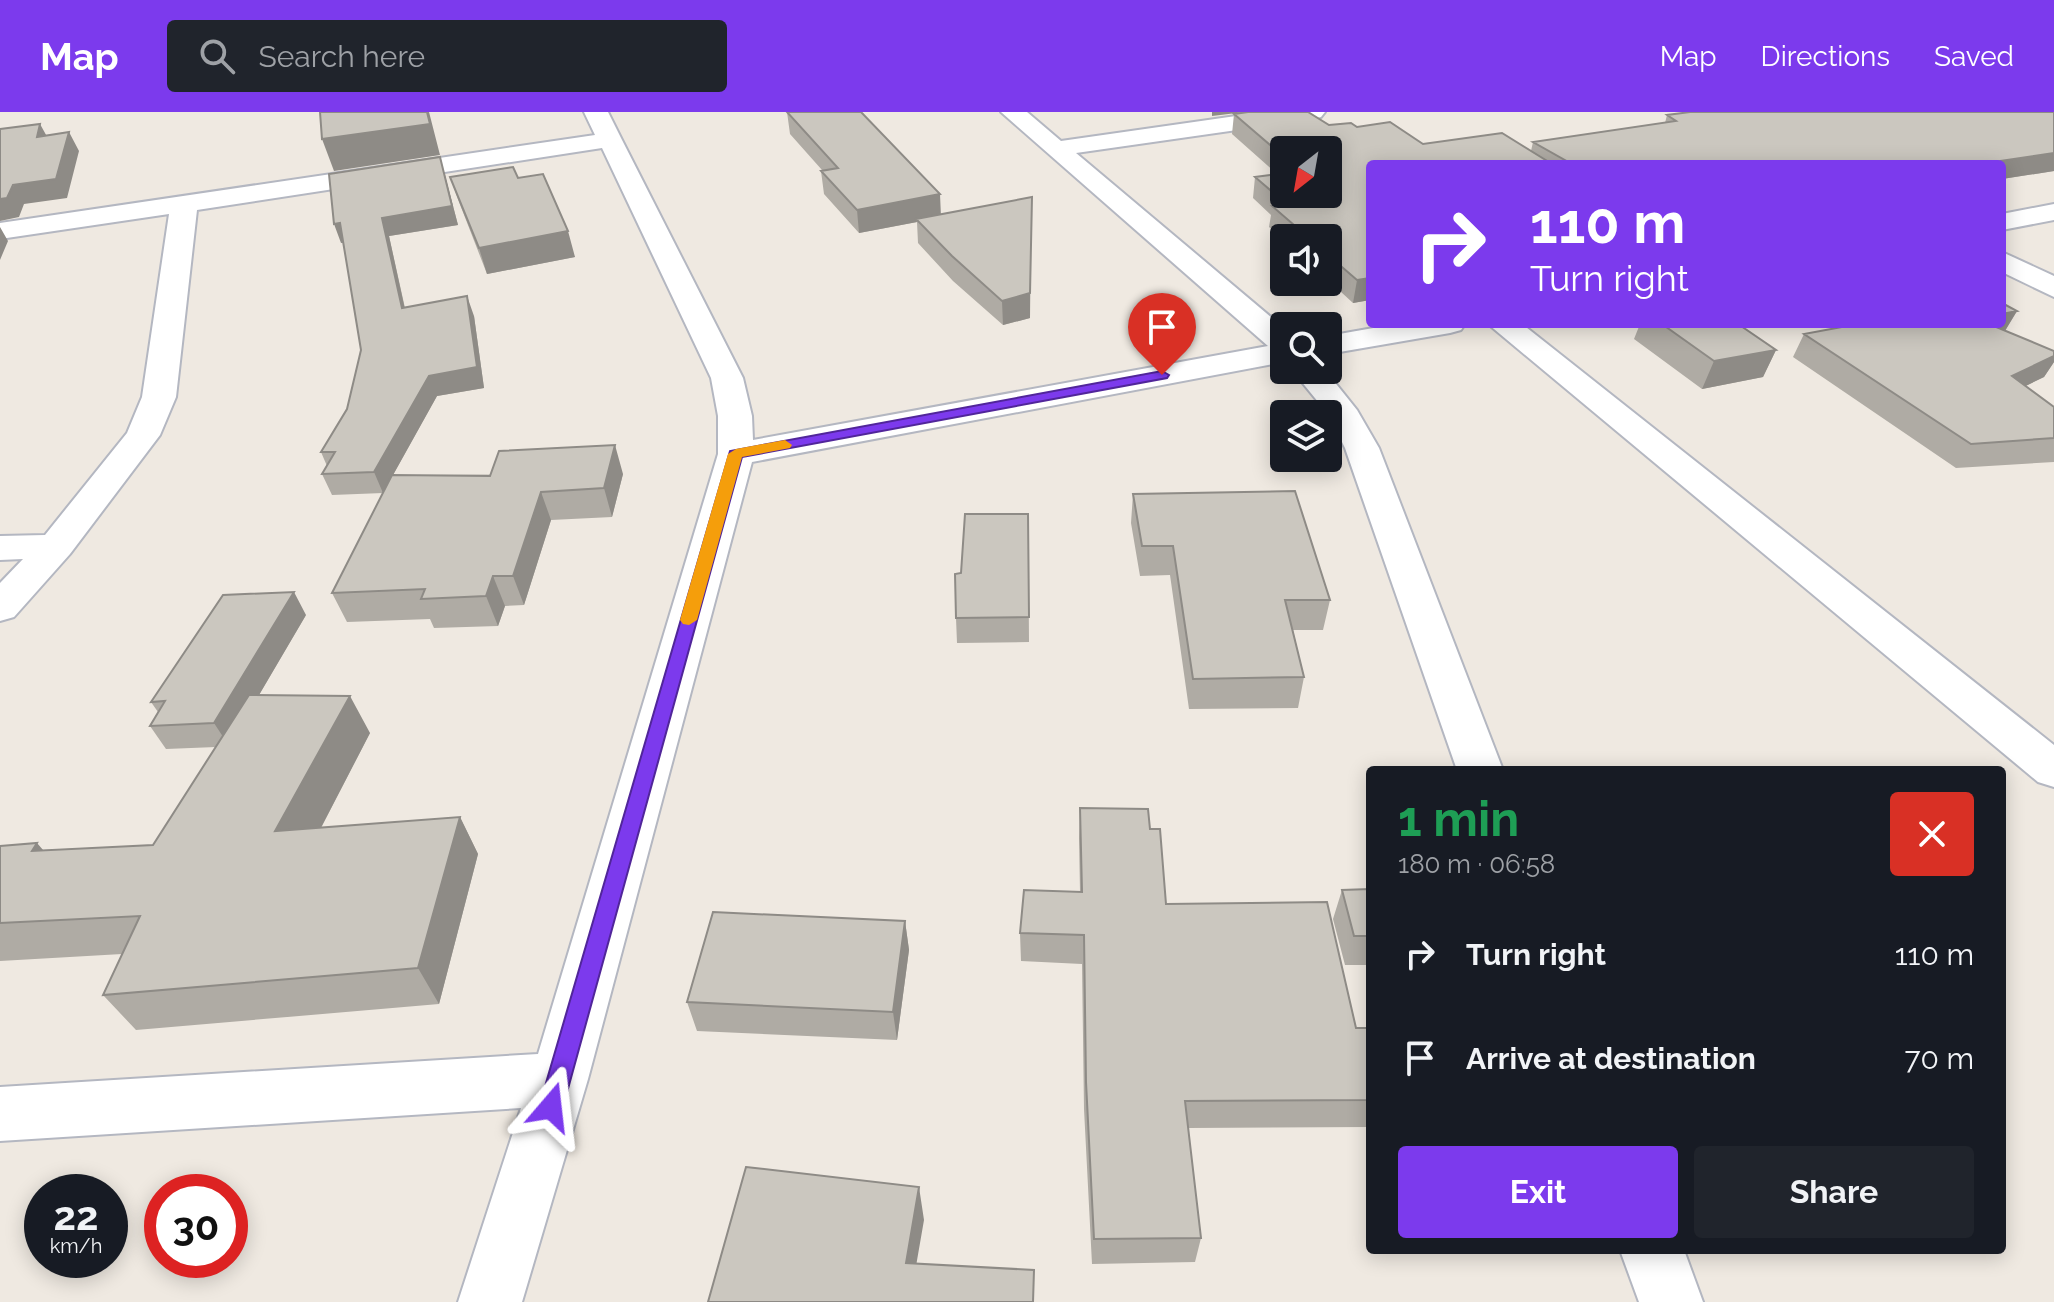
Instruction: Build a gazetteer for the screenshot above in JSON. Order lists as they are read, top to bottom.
{
  "north": "bottom left",
  "page": {
    "header": "Map",
    "search": "Search here",
    "nav": ["Map", "Directions", "Saved"],
    "turn": ["110 m", "Turn right"],
    "heading": ["1 min", "180 m · 06:58"],
    "list": [
      {
        "name": "Turn right",
        "value": "110 m"
      },
      {
        "name": "Arrive at destination",
        "value": "70 m"
      }
    ],
    "buttons": ["Exit", "Share"],
    "speed": "22 km/h",
    "limit": "30"
  }
}
